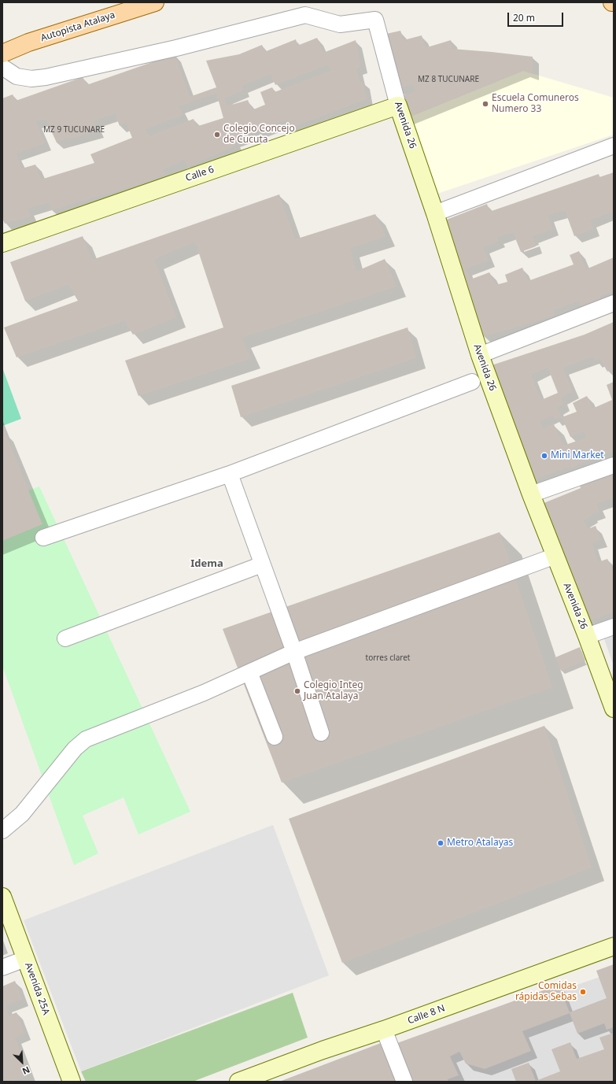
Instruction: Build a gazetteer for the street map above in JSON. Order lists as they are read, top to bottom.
{
  "streets": {
    "main road": ["Autopista Atalaya"],
    "street": [
      "Avenida 26",
      "Calle 6",
      "Avenida 25A",
      "Calle 8 N"
    ]
  },
  "crossings": [
    ["Avenida 26", "Calle 6"]
  ],
  "districts": ["Idema"],
  "places": [
    "Escuela Comuneros Numero 33",
    "Colegio Concejo de Cucuta",
    "Mini Market",
    "Colegio Integ Juan Atalaya",
    "Metro Atalayas",
    "Comidas rápidas Sebas"
  ],
  "house_numbers": ["MZ 8 TUCUNARE", "MZ 9 TUCUNARE", "torres claret"],
  "scale_bar": "20 m",
  "north": "bottom right"
}
